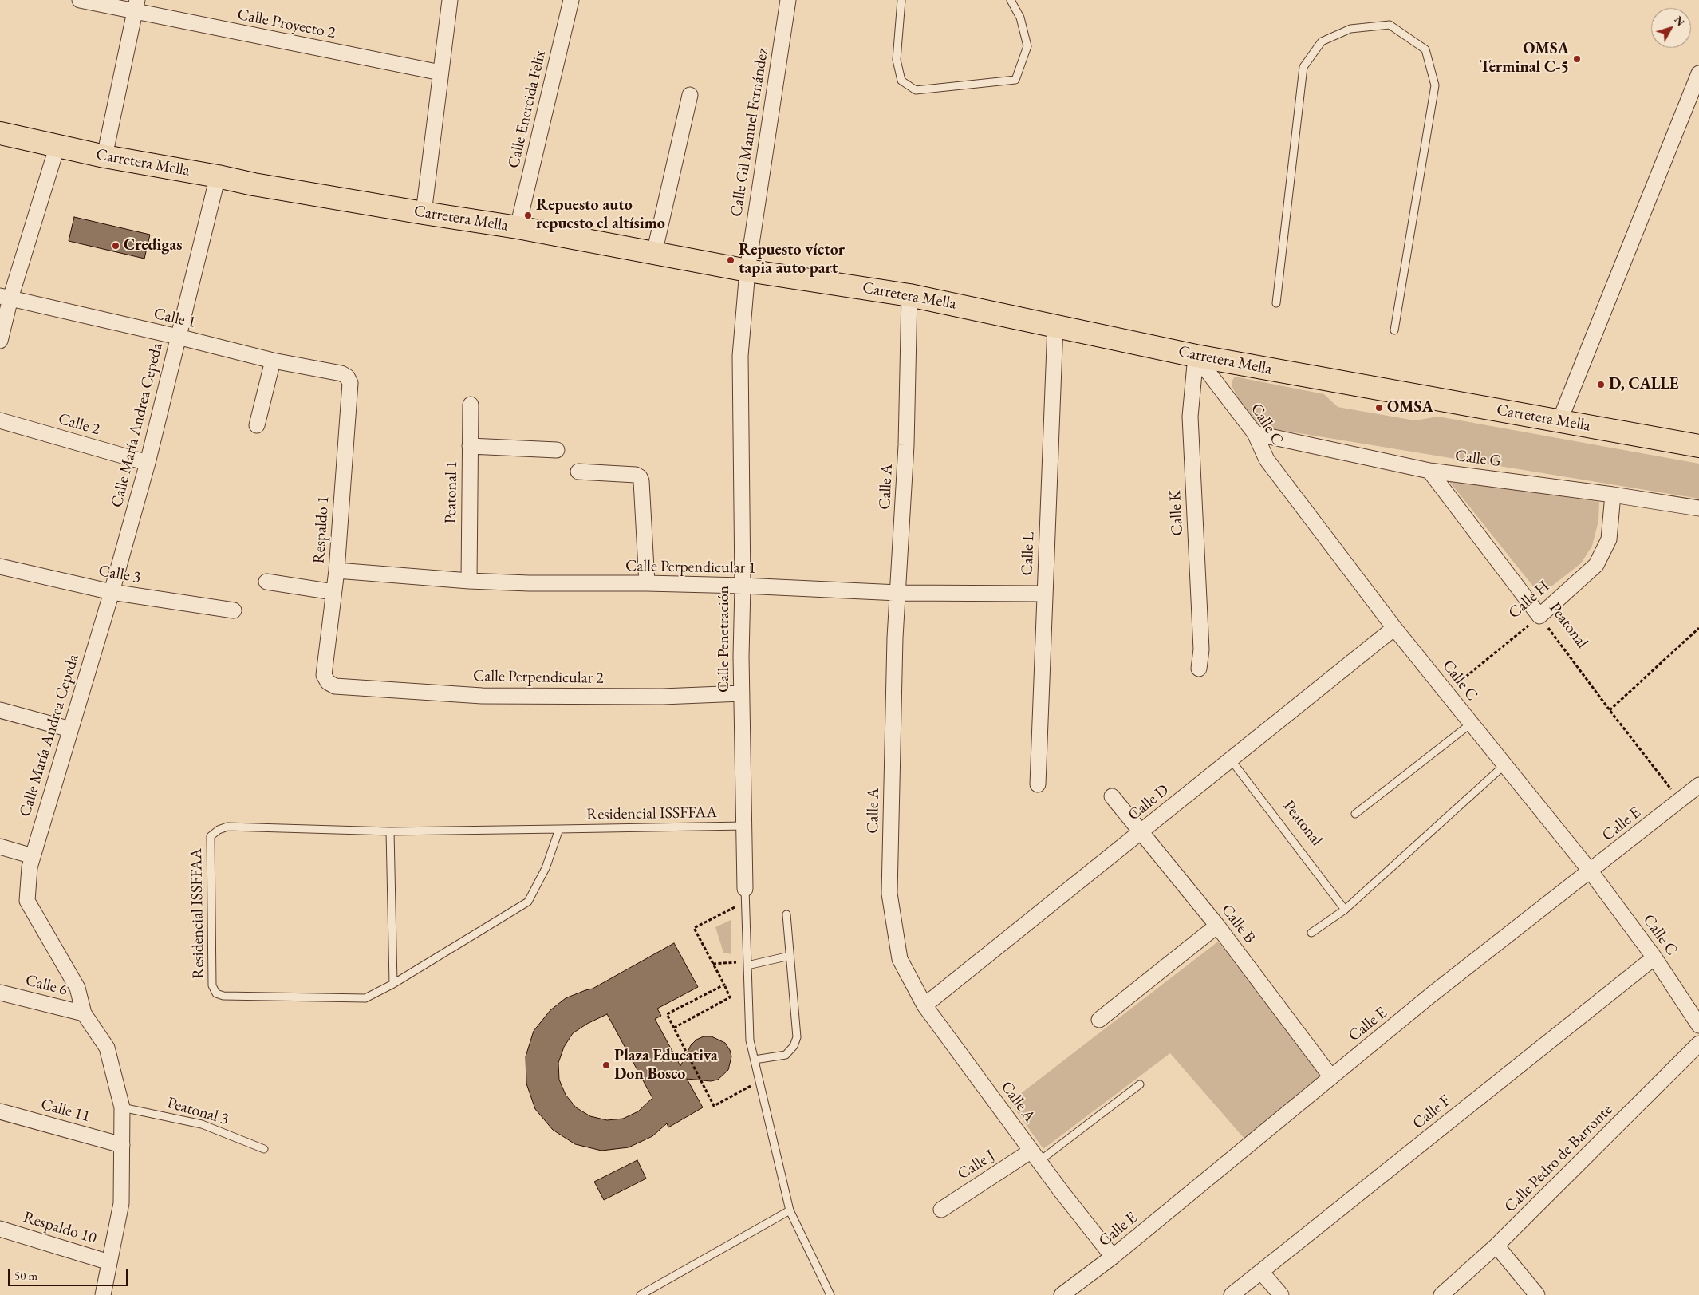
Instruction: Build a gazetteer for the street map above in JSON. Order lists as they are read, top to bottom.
{
  "streets": {
    "main road": ["Carretera Mella"],
    "street": [
      "Calle Proyecto 2",
      "Calle Enercida Felix",
      "Calle Gil Manuel Fernández",
      "Calle 1",
      "Calle 2",
      "Calle C",
      "Calle María Andrea Cepeda",
      "Calle G",
      "Calle A",
      "Peatonal 1",
      "Calle K",
      "Respaldo 1",
      "Calle L",
      "Calle Perpendicular 1",
      "Calle 3",
      "Calle H",
      "Peatonal",
      "Calle Penetración",
      "Calle Perpendicular 2",
      "Calle D",
      "Calle E",
      "Calle B",
      "Calle 6",
      "Calle 11",
      "Calle F",
      "Calle Pedro de Barronte",
      "Calle J",
      "Respaldo 10"
    ],
    "lane": ["Residencial ISSFFAA", "Peatonal 3"]
  },
  "crossings": [
    ["Calle Enercida Felix", "Carretera Mella"],
    ["Calle Gil Manuel Fernández", "Carretera Mella"],
    ["Calle Gil Manuel Fernández", "Calle Penetración"],
    ["Carretera Mella", "Calle C"],
    ["Carretera Mella", "Calle María Andrea Cepeda"],
    ["Carretera Mella", "Calle A"],
    ["Carretera Mella", "Calle K"],
    ["Carretera Mella", "Calle L"],
    ["Carretera Mella", "Calle Penetración"],
    ["Calle 1", "Calle María Andrea Cepeda"],
    ["Calle 1", "Respaldo 1"],
    ["Calle 2", "Calle María Andrea Cepeda"],
    ["Calle C", "Calle G"],
    ["Calle C", "Calle K"],
    ["Calle C", "Calle H"],
    ["Calle C", "Calle D"],
    ["Calle C", "Calle E"],
    ["Calle C", "Calle F"],
    ["Calle María Andrea Cepeda", "Calle 3"],
    ["Calle María Andrea Cepeda", "Calle 6"],
    ["Calle María Andrea Cepeda", "Calle 11"],
    ["Calle María Andrea Cepeda", "Peatonal 3"],
    ["Calle María Andrea Cepeda", "Respaldo 10"],
    ["Calle G", "Calle H"],
    ["Calle G", "Peatonal"],
    ["Calle A", "Calle Perpendicular 1"],
    ["Calle A", "Calle D"],
    ["Calle A", "Calle E"],
    ["Calle A", "Calle J"],
    ["Peatonal 1", "Calle Perpendicular 1"],
    ["Respaldo 1", "Calle Perpendicular 1"],
    ["Respaldo 1", "Calle Perpendicular 2"],
    ["Calle L", "Calle Perpendicular 1"],
    ["Calle Perpendicular 1", "Calle Penetración"],
    ["Calle H", "Peatonal"],
    ["Peatonal", "Calle D"],
    ["Peatonal", "Calle E"],
    ["Calle Penetración", "Calle Perpendicular 2"],
    ["Calle Penetración", "Residencial ISSFFAA"],
    ["Calle D", "Calle B"],
    ["Calle E", "Calle B"]
  ],
  "places": [
    "OMSA Terminal C-5",
    "Repuesto auto repuesto el altísimo",
    "Credigas",
    "Repuesto víctor tapia auto part",
    "D, CALLE",
    "OMSA",
    "Plaza Educativa Don Bosco"
  ],
  "scale_bar": "50 m",
  "north": "top right"
}
